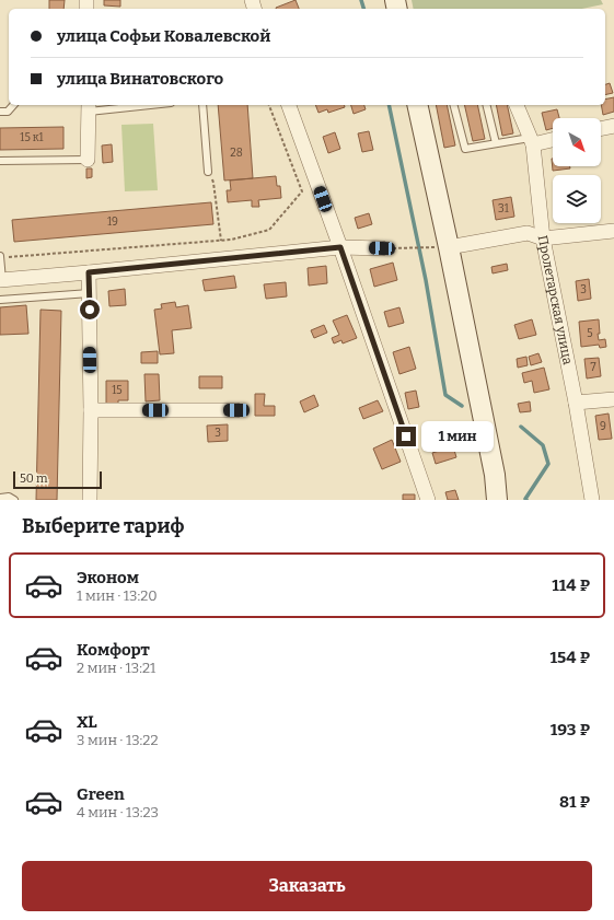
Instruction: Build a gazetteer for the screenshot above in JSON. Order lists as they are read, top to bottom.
{
  "streets": {
    "street": ["Пролетарская улица"]
  },
  "house_numbers": [
    "15 к1",
    "28",
    "31",
    "19",
    "3",
    "5",
    "7",
    "15",
    "9",
    "3"
  ],
  "scale_bar": "50 m",
  "north": "bottom right",
  "page": {
    "banner": ["улица Софьи Ковалевской", "улица Винатовского"],
    "bubble": "1 мин",
    "scale": "50 m",
    "heading": "Выберите тариф",
    "list": [
      {
        "name": "Эконом",
        "note": "1 мин · 13:20",
        "value": "114 ₽"
      },
      {
        "name": "Комфорт",
        "note": "2 мин · 13:21",
        "value": "154 ₽"
      },
      {
        "name": "XL",
        "note": "3 мин · 13:22",
        "value": "193 ₽"
      },
      {
        "name": "Green",
        "note": "4 мин · 13:23",
        "value": "81 ₽"
      }
    ],
    "buttons": "Заказать"
  }
}
